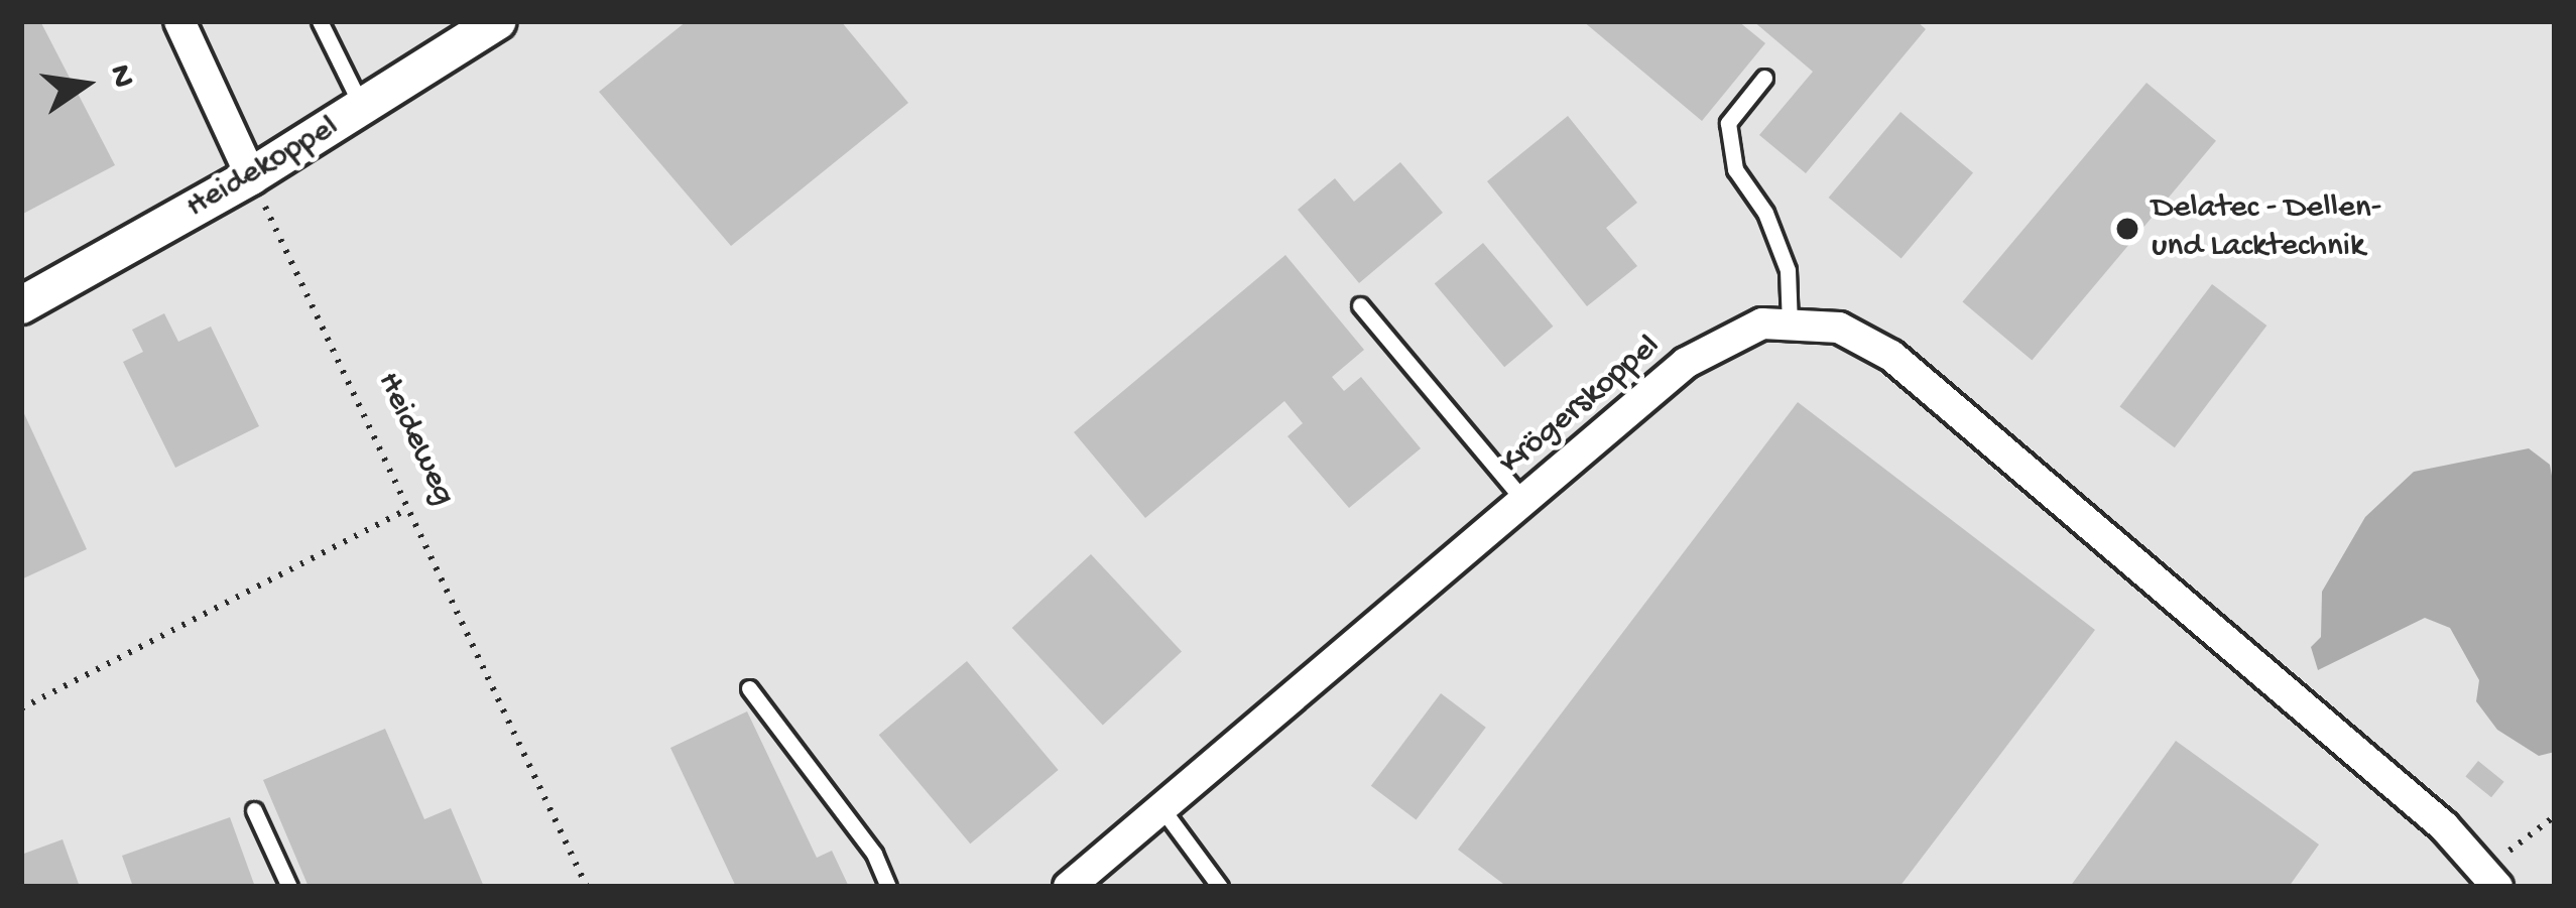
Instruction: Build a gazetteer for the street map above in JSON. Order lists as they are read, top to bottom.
{
  "streets": {
    "street": ["Heidekoppel", "Krögerskoppel"],
    "path": ["Heideweg"]
  },
  "crossings": [
    ["Heidekoppel", "Heideweg"]
  ],
  "places": ["Delatec - Dellen- und Lacktechnik"],
  "north": "right"
}
